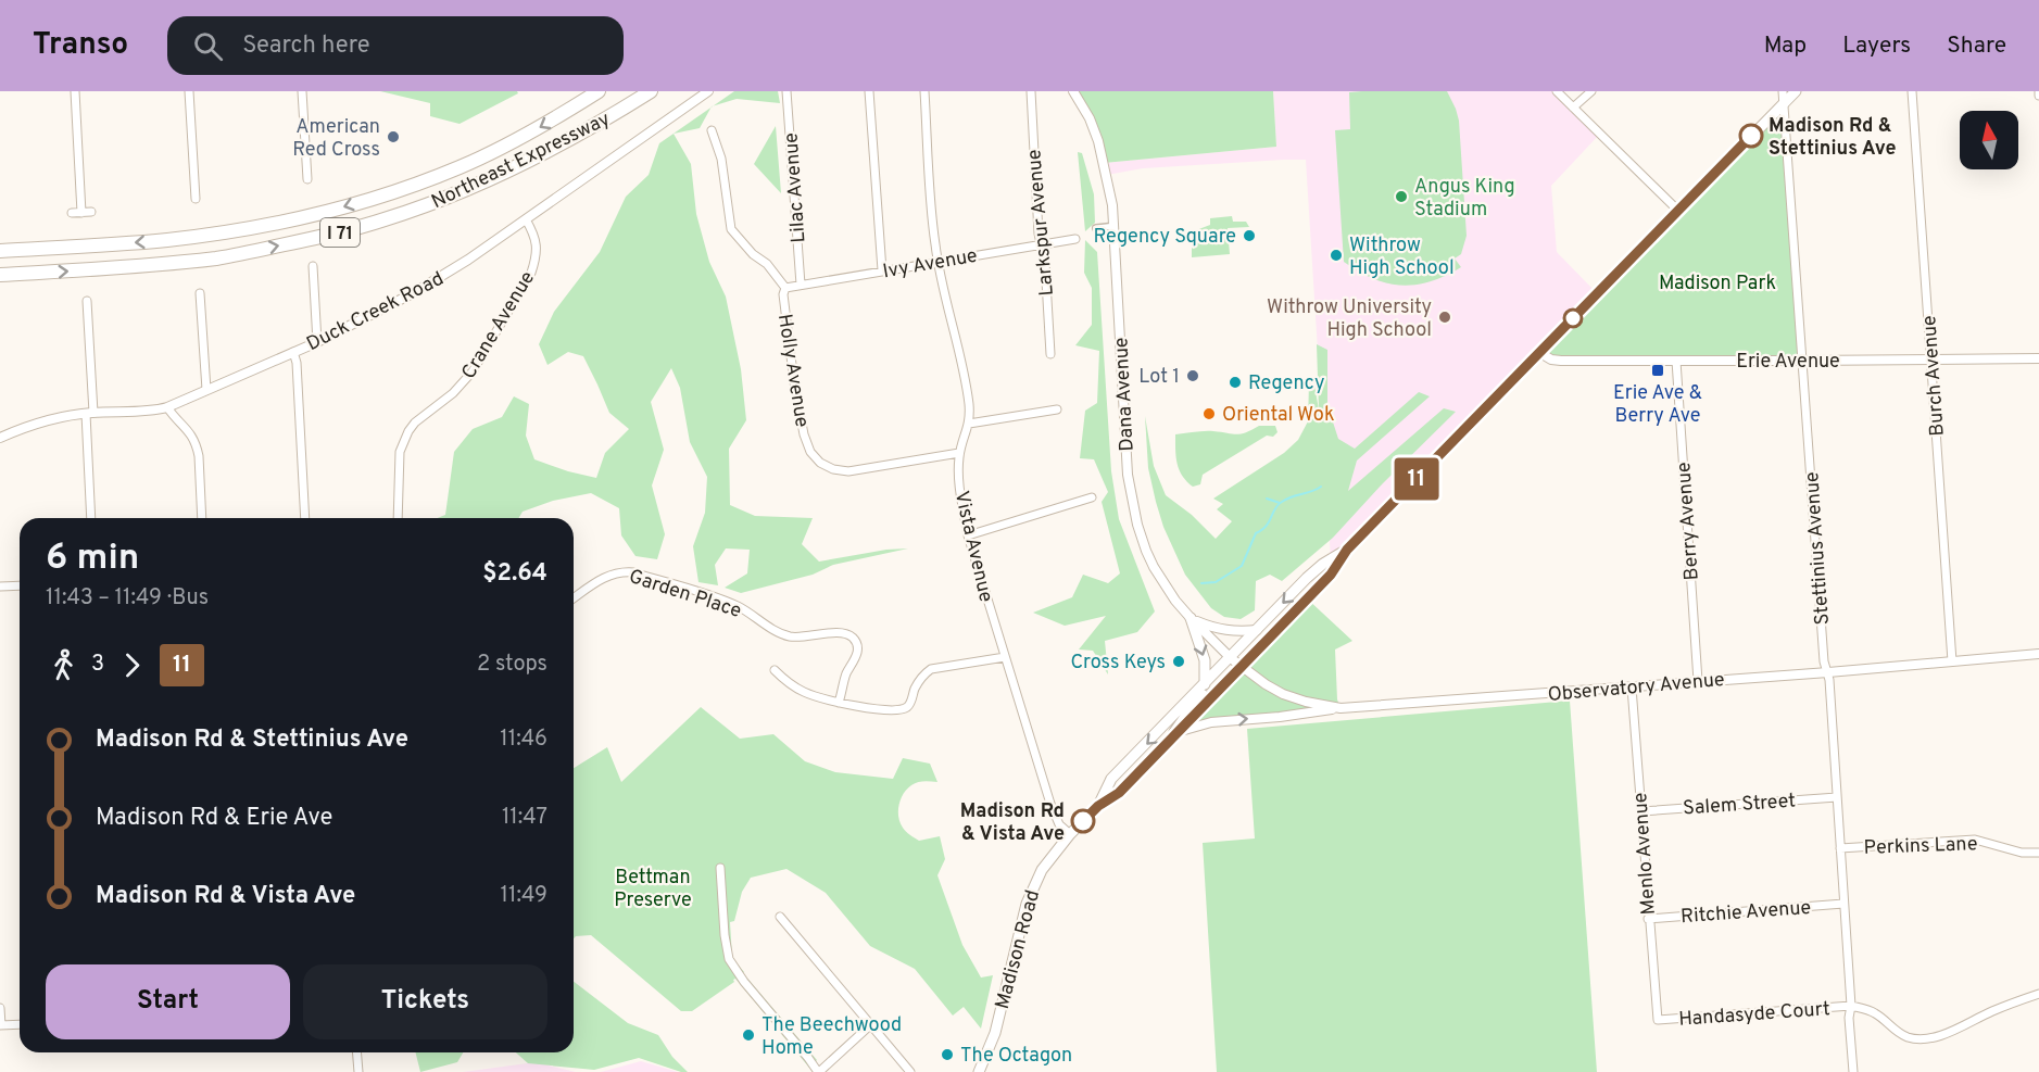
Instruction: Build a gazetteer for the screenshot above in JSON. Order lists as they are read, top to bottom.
{
  "streets": {
    "highway": ["Northeast Expressway", "I 71"],
    "main road": ["Madison Road"],
    "street": [
      "Lilac Avenue",
      "Larkspur Avenue",
      "Ivy Avenue",
      "Duck Creek Road",
      "Crane Avenue",
      "Erie Avenue",
      "Holly Avenue",
      "Burch Avenue",
      "Dana Avenue",
      "Berry Avenue",
      "Vista Avenue",
      "Stettinius Avenue",
      "Garden Place",
      "Observatory Avenue",
      "Salem Street",
      "Perkins Lane",
      "Menlo Avenue",
      "Ritchie Avenue",
      "Handasyde Court"
    ]
  },
  "crossings": [
    ["Lilac Avenue", "Ivy Avenue"],
    ["Larkspur Avenue", "Ivy Avenue"],
    ["Ivy Avenue", "Holly Avenue"],
    ["Ivy Avenue", "Vista Avenue"],
    ["Duck Creek Road", "Crane Avenue"],
    ["Erie Avenue", "Burch Avenue"],
    ["Erie Avenue", "Berry Avenue"],
    ["Erie Avenue", "Stettinius Avenue"],
    ["Erie Avenue", "Madison Road"],
    ["Holly Avenue", "Vista Avenue"],
    ["Burch Avenue", "Observatory Avenue"],
    ["Dana Avenue", "Observatory Avenue"],
    ["Dana Avenue", "Madison Road"],
    ["Berry Avenue", "Observatory Avenue"],
    ["Vista Avenue", "Madison Road"],
    ["Stettinius Avenue", "Observatory Avenue"],
    ["Stettinius Avenue", "Salem Street"],
    ["Stettinius Avenue", "Perkins Lane"],
    ["Stettinius Avenue", "Ritchie Avenue"],
    ["Stettinius Avenue", "Madison Road"],
    ["Stettinius Avenue", "Handasyde Court"],
    ["Observatory Avenue", "Menlo Avenue"],
    ["Observatory Avenue", "Madison Road"],
    ["Salem Street", "Menlo Avenue"],
    ["Menlo Avenue", "Ritchie Avenue"],
    ["Menlo Avenue", "Handasyde Court"]
  ],
  "parks": ["Madison Park", "Bettman Preserve"],
  "places": {
    "other": [
      "Madison Rd & Stettinius Ave",
      "American Red Cross",
      "Angus King Stadium",
      "Regency Square",
      "Withrow High School",
      "Withrow University High School",
      "Lot 1",
      "Regency",
      "Oriental Wok",
      "Cross Keys",
      "Madison Rd & Vista Ave",
      "The Beechwood Home",
      "The Octagon"
    ],
    "transit": ["Erie Ave & Berry Ave"]
  },
  "lines": ["bus line 11"],
  "north": "top",
  "page": {
    "header": "Transo",
    "search": "Search here",
    "nav": ["Map", "Layers", "Share"],
    "on_map": "11",
    "heading": ["6 min", "11:43 – 11:49 · Bus", "$2.64"],
    "legs": ["3", "11", "2 stops"],
    "list": [
      {
        "name": "Madison Rd & Stettinius Ave",
        "value": "11:46"
      },
      {
        "name": "Madison Rd & Erie Ave",
        "value": "11:47"
      },
      {
        "name": "Madison Rd & Vista Ave",
        "value": "11:49"
      }
    ],
    "buttons": ["Start", "Tickets"]
  }
}
